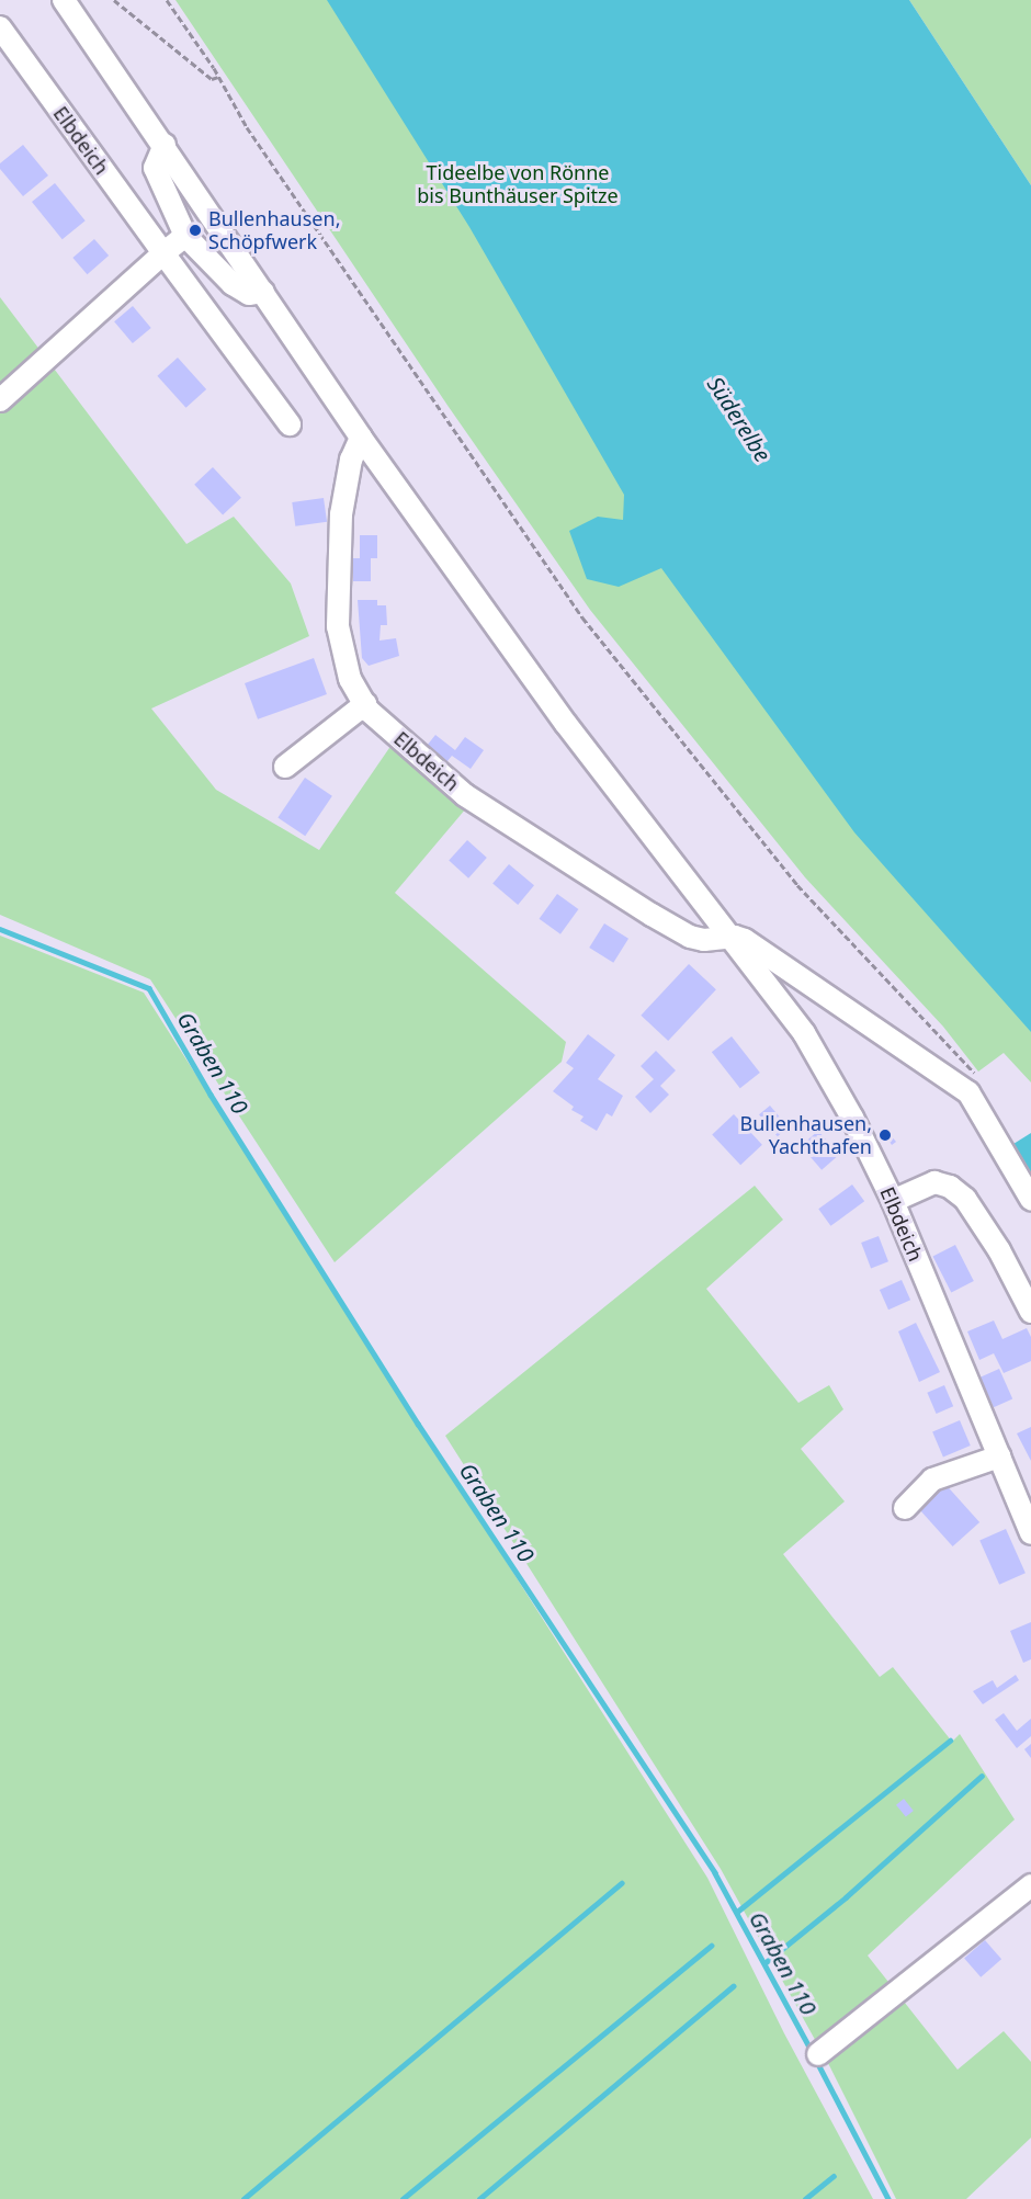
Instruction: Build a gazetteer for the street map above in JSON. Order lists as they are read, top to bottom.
{
  "streets": {
    "street": ["Elbdeich"]
  },
  "water": ["Süderelbe", "Graben 110"],
  "parks": ["Tideelbe von Rönne bis Bunthäuser Spitze"],
  "places": ["Bullenhausen, Schöpfwerk", "Bullenhausen, Yachthafen"]
}
